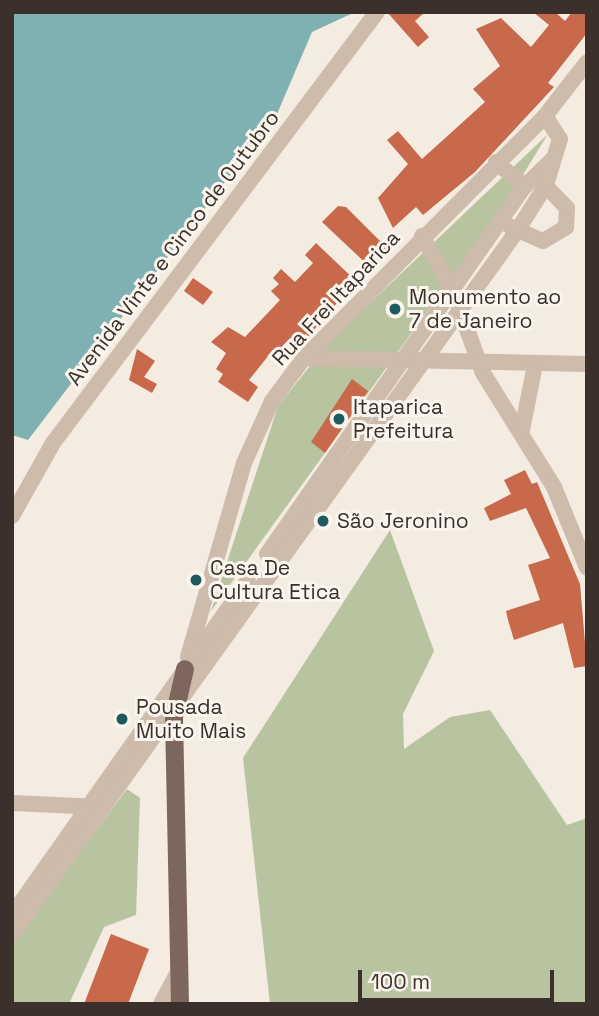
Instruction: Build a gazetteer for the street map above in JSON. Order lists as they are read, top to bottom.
{
  "streets": {
    "street": ["Avenida Vinte e Cinco de Outubro", "Rua Frei Itaparica"]
  },
  "places": [
    "Monumento ao 7 de Janeiro",
    "Itaparica Prefeitura",
    "São Jeronino",
    "Casa De Cultura Etica",
    "Pousada Muito Mais"
  ],
  "scale_bar": "100 m"
}
